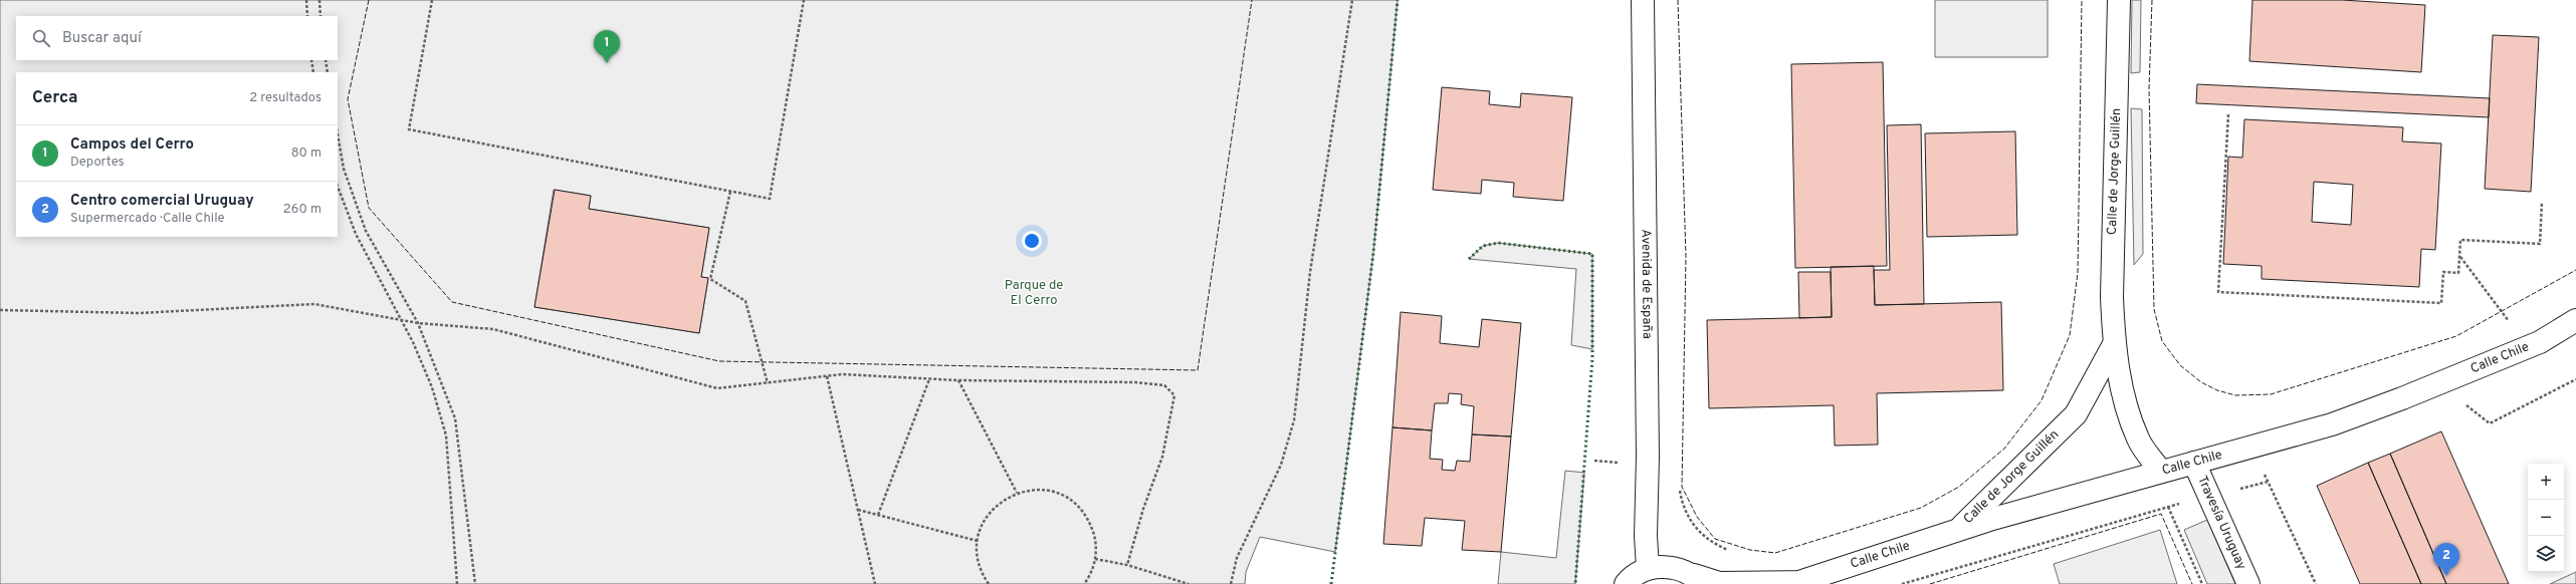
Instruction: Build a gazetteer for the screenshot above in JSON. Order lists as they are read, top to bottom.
{
  "streets": {
    "street": [
      "Calle de Jorge Guillén",
      "Avenida de España",
      "Calle Chile",
      "Travesía Uruguay"
    ]
  },
  "crossings": [
    ["Calle de Jorge Guillén", "Calle Chile"],
    ["Avenida de España", "Calle Chile"],
    ["Calle Chile", "Travesía Uruguay"]
  ],
  "parks": ["Parque de El Cerro"],
  "page": {
    "search": "Buscar aquí",
    "pins": ["1", "2"],
    "heading": ["Cerca", "2 resultados"],
    "list": [
      {
        "mark": "1",
        "name": "Campos del Cerro",
        "note": "Deportes",
        "value": "80 m"
      },
      {
        "mark": "2",
        "name": "Centro comercial Uruguay",
        "note": "Supermercado · Calle Chile",
        "value": "260 m"
      }
    ],
    "map_buttons": ["+", "−"]
  }
}
